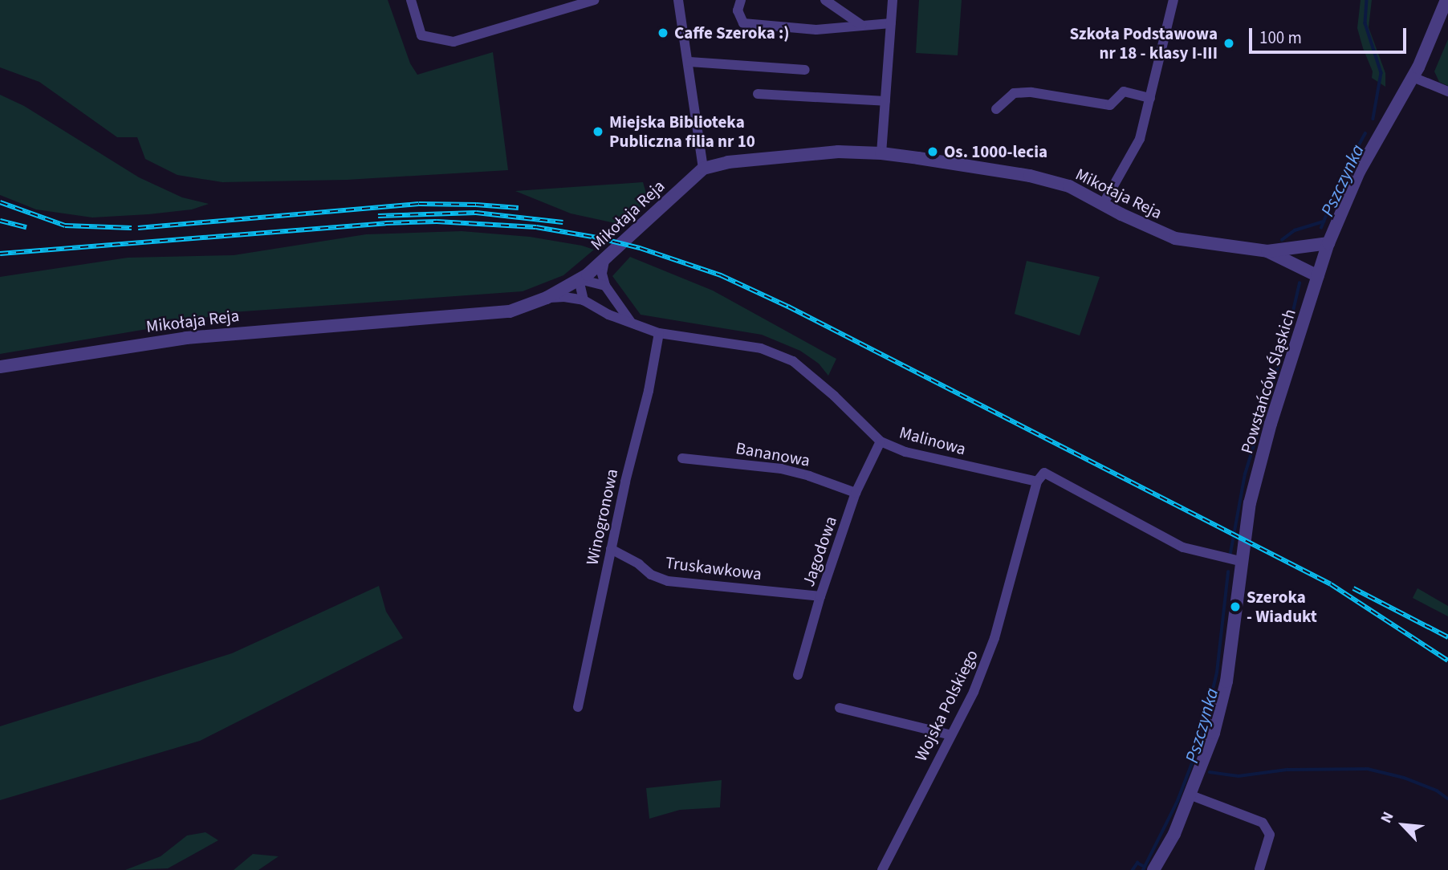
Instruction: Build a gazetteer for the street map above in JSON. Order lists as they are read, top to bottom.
{
  "streets": {
    "street": [
      "Mikołaja Reja",
      "Powstańców Śląskich",
      "Malinowa",
      "Bananowa",
      "Winogronowa",
      "Jagodowa",
      "Truskawkowa",
      "Wojska Polskiego"
    ]
  },
  "crossings": [
    ["Mikołaja Reja", "Powstańców Śląskich"],
    ["Powstańców Śląskich", "Malinowa"],
    ["Malinowa", "Winogronowa"],
    ["Malinowa", "Jagodowa"],
    ["Malinowa", "Wojska Polskiego"],
    ["Bananowa", "Jagodowa"],
    ["Winogronowa", "Truskawkowa"],
    ["Jagodowa", "Truskawkowa"]
  ],
  "water": ["Pszczynka"],
  "places": [
    "Caffe Szeroka :)",
    "Szkoła Podstawowa nr 18 - klasy I-III",
    "Miejska Biblioteka Publiczna filia nr 10",
    "Os. 1000-lecia",
    "Szeroka - Wiadukt"
  ],
  "scale_bar": "100 m",
  "north": "top left"
}
